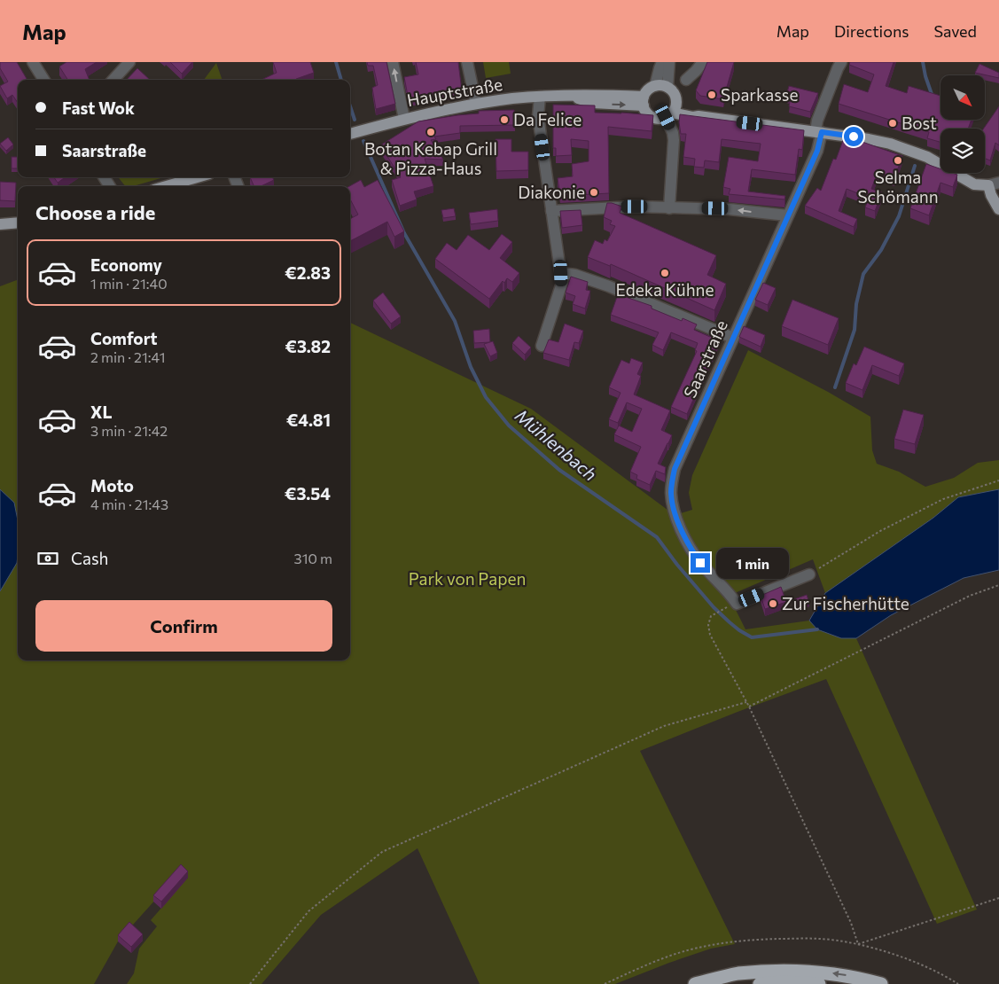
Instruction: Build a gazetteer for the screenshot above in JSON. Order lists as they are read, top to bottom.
{
  "streets": {
    "main road": ["Hauptstraße"],
    "street": ["Saarstraße"]
  },
  "water": ["Mühlenbach"],
  "parks": ["Park von Papen"],
  "places": [
    "Sparkasse",
    "Da Felice",
    "Bost",
    "Botan Kebap Grill & Pizza-Haus",
    "Selma Schömann",
    "Diakonie",
    "Edeka Kühne",
    "Zur Fischerhütte"
  ],
  "north": "bottom right",
  "page": {
    "header": "Map",
    "nav": ["Map", "Directions", "Saved"],
    "banner": ["Fast Wok", "Saarstraße"],
    "heading": "Choose a ride",
    "list": [
      {
        "name": "Economy",
        "note": "1 min · 21:40",
        "value": "€2.83"
      },
      {
        "name": "Comfort",
        "note": "2 min · 21:41",
        "value": "€3.82"
      },
      {
        "name": "XL",
        "note": "3 min · 21:42",
        "value": "€4.81"
      },
      {
        "name": "Moto",
        "note": "4 min · 21:43",
        "value": "€3.54"
      }
    ],
    "pay": ["Cash", "310 m"],
    "bubble": "1 min",
    "buttons": "Confirm"
  }
}
